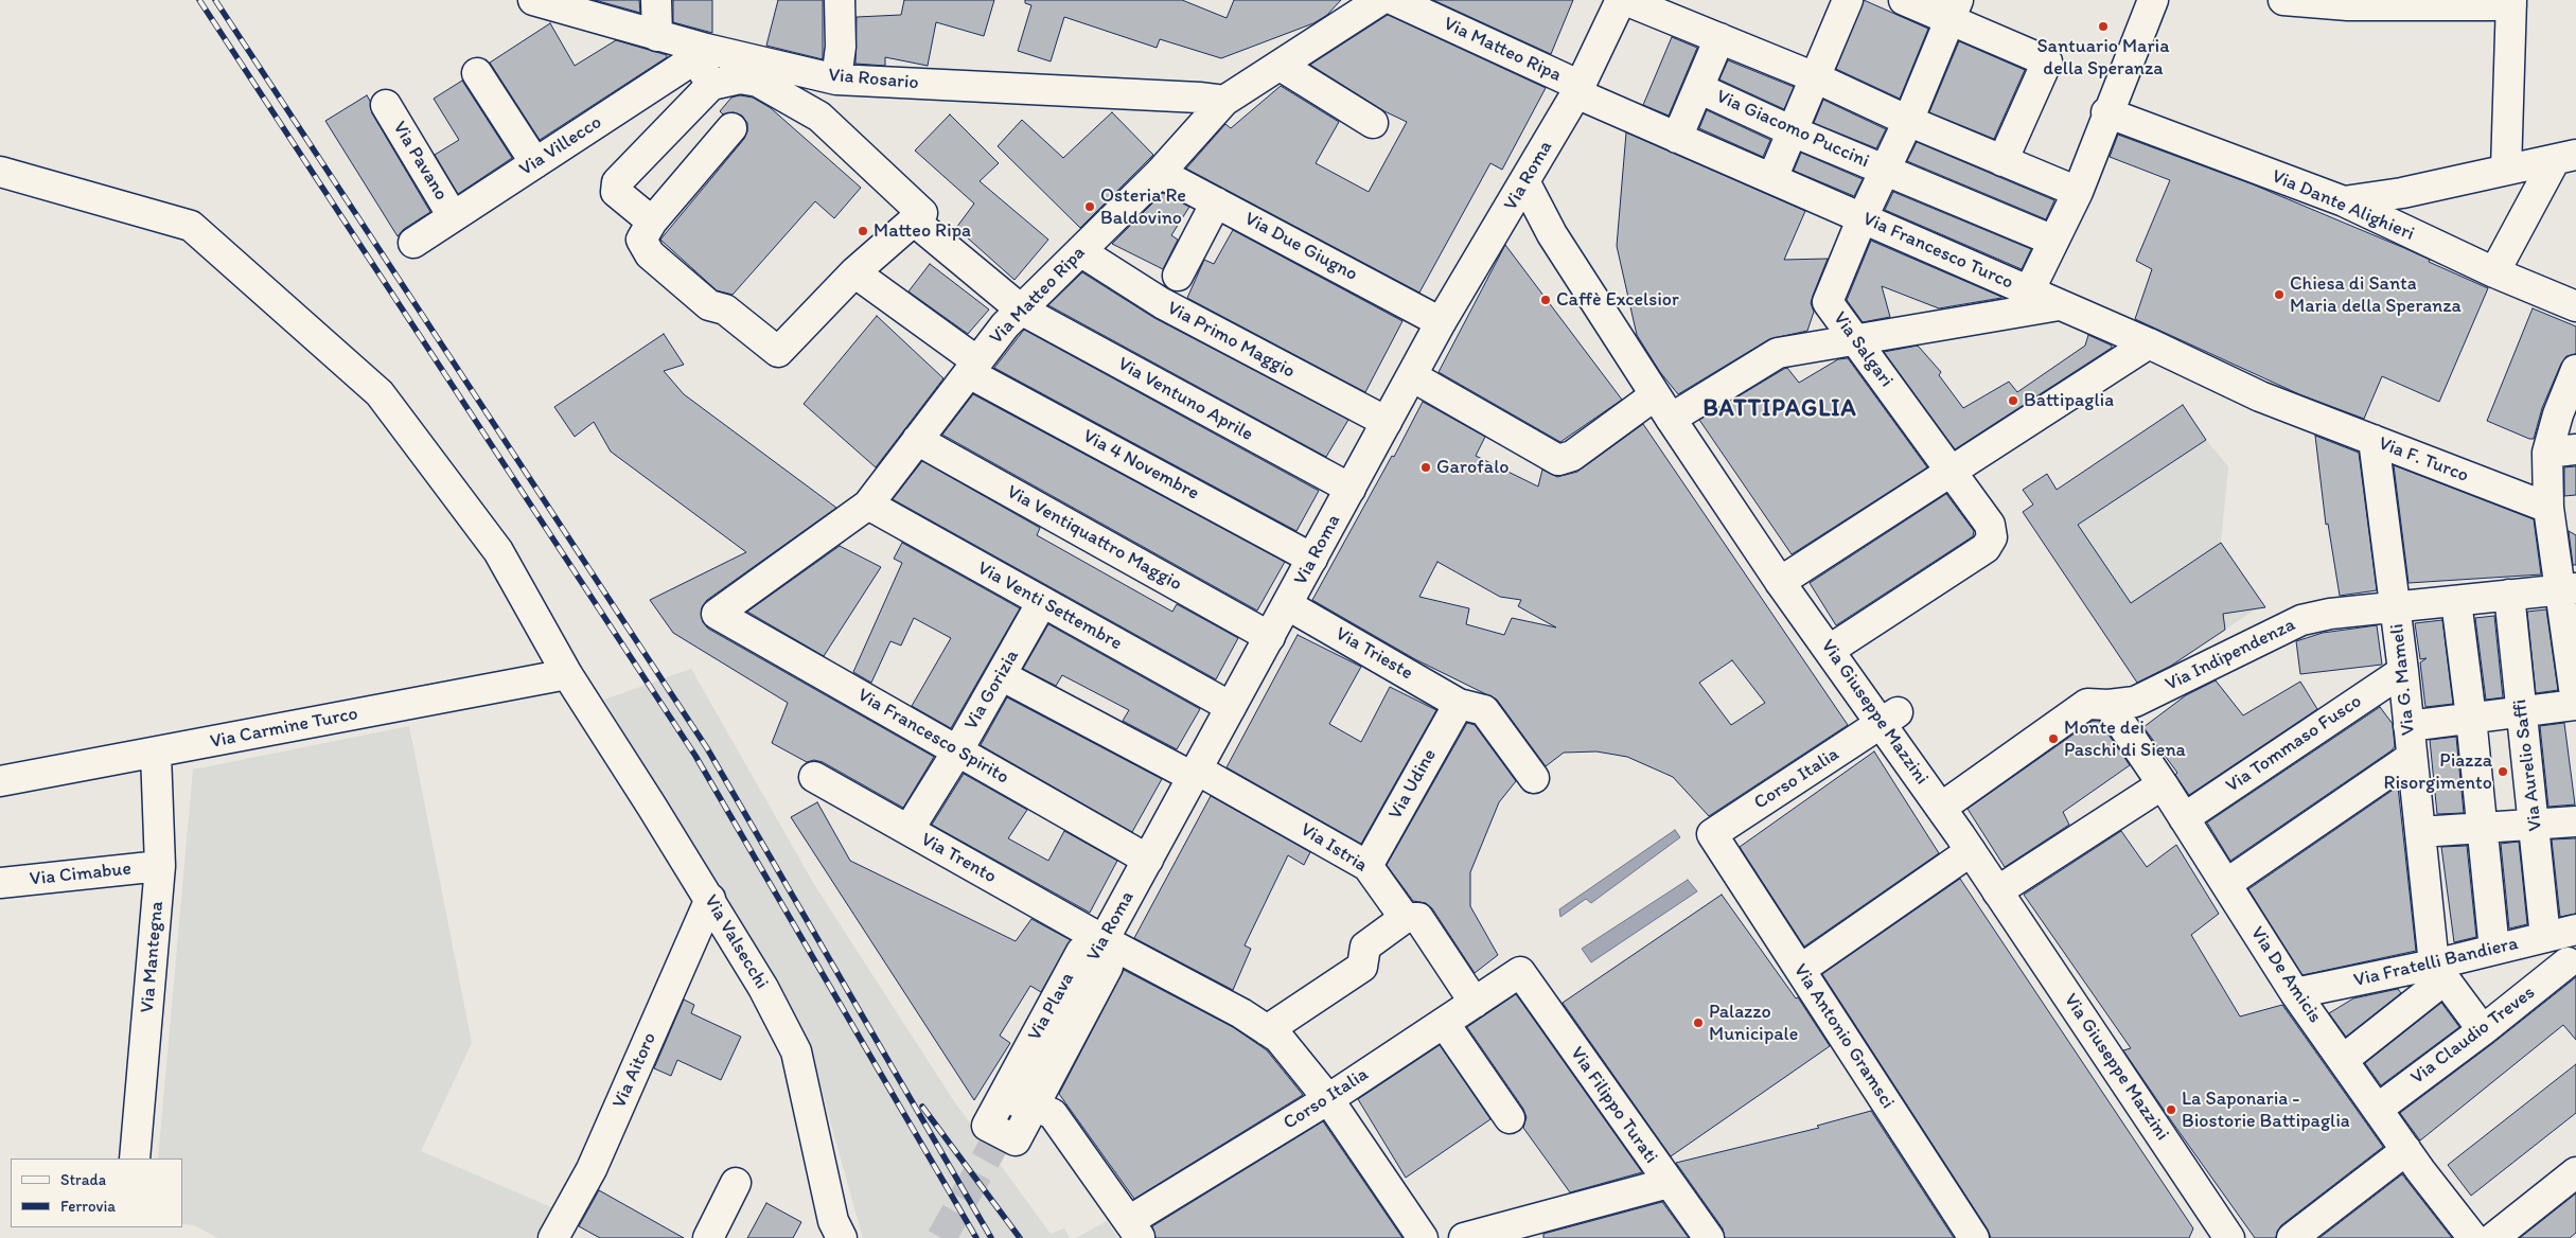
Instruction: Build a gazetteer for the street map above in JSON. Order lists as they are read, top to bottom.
{
  "streets": {
    "street": [
      "Via Matteo Ripa",
      "Via Rosario",
      "Via Giacomo Puccini",
      "Via Villecco",
      "Via Pavano",
      "Via Roma",
      "Via Dante Alighieri",
      "Via Due Giugno",
      "Via Francesco Turco",
      "Via Primo Maggio",
      "Via Salgari",
      "Via Ventuno Aprile",
      "Via F. Turco",
      "Via 4 Novembre",
      "Via Ventiquattro Maggio",
      "Via Venti Settembre",
      "Via Trieste",
      "Via Indipendenza",
      "Via G. Mameli",
      "Via Gorizia",
      "Via Giuseppe Mazzini",
      "Via Carmine Turco",
      "Via Francesco Spirito",
      "Via Tommaso Fusco",
      "Via Aurelio Saffi",
      "Corso Italia",
      "Via Udine",
      "Via Istria",
      "Via Trento",
      "Via Cimabue",
      "Via Valsecchi",
      "Via Mantegna",
      "Via Fratelli Bandiera",
      "Via De Amicis",
      "Via Plava",
      "Via Claudio Treves",
      "Via Antonio Gramsci",
      "Via Aitoro",
      "Via Filippo Turati"
    ]
  },
  "crossings": [
    ["Via Matteo Ripa", "Via Rosario"],
    ["Via Matteo Ripa", "Via Roma"],
    ["Via Matteo Ripa", "Via Due Giugno"],
    ["Via Matteo Ripa", "Via Francesco Turco"],
    ["Via Matteo Ripa", "Via Primo Maggio"],
    ["Via Matteo Ripa", "Via Ventuno Aprile"],
    ["Via Matteo Ripa", "Via 4 Novembre"],
    ["Via Matteo Ripa", "Via Ventiquattro Maggio"],
    ["Via Matteo Ripa", "Via Venti Settembre"],
    ["Via Matteo Ripa", "Via Francesco Spirito"],
    ["Via Rosario", "Via Villecco"],
    ["Via Giacomo Puccini", "Via Francesco Turco"],
    ["Via Giacomo Puccini", "Via Salgari"],
    ["Via Villecco", "Via Pavano"],
    ["Via Roma", "Via Due Giugno"],
    ["Via Roma", "Via Francesco Turco"],
    ["Via Roma", "Via Primo Maggio"],
    ["Via Roma", "Via Ventuno Aprile"],
    ["Via Roma", "Via 4 Novembre"],
    ["Via Roma", "Via Ventiquattro Maggio"],
    ["Via Roma", "Via Venti Settembre"],
    ["Via Roma", "Via Trieste"],
    ["Via Roma", "Via Giuseppe Mazzini"],
    ["Via Roma", "Via Francesco Spirito"],
    ["Via Roma", "Via Istria"],
    ["Via Roma", "Via Trento"],
    ["Via Roma", "Via Plava"],
    ["Via Francesco Turco", "Via Salgari"],
    ["Via Francesco Turco", "Via F. Turco"],
    ["Via Salgari", "Via Giuseppe Mazzini"],
    ["Via F. Turco", "Via G. Mameli"],
    ["Via Venti Settembre", "Via Gorizia"],
    ["Via Trieste", "Via Udine"],
    ["Via Indipendenza", "Via G. Mameli"],
    ["Via Indipendenza", "Via Giuseppe Mazzini"],
    ["Via Indipendenza", "Via Aurelio Saffi"],
    ["Via Indipendenza", "Via De Amicis"],
    ["Via G. Mameli", "Via Tommaso Fusco"],
    ["Via G. Mameli", "Via Fratelli Bandiera"],
    ["Via Gorizia", "Via Francesco Spirito"],
    ["Via Gorizia", "Via Istria"],
    ["Via Gorizia", "Via Trento"],
    ["Via Giuseppe Mazzini", "Corso Italia"],
    ["Via Carmine Turco", "Via Valsecchi"],
    ["Via Carmine Turco", "Via Mantegna"],
    ["Via Tommaso Fusco", "Via De Amicis"],
    ["Via Aurelio Saffi", "Via Fratelli Bandiera"],
    ["Corso Italia", "Via Antonio Gramsci"],
    ["Corso Italia", "Via Filippo Turati"],
    ["Via Udine", "Via Istria"],
    ["Via Trento", "Via Plava"],
    ["Via Cimabue", "Via Mantegna"],
    ["Via Valsecchi", "Via Aitoro"],
    ["Via Fratelli Bandiera", "Via De Amicis"],
    ["Via De Amicis", "Via Claudio Treves"]
  ],
  "districts": ["BATTIPAGLIA"],
  "places": [
    "Santuario Maria della Speranza",
    "Osteria Re Baldovino",
    "Matteo Ripa",
    "Chiesa di Santa Maria della Speranza",
    "Caffè Excelsior",
    "Battipaglia",
    "Garofalo",
    "Monte dei Paschi di Siena",
    "Piazza Risorgimento",
    "Palazzo Municipale",
    "La Saponaria - Biostorie Battipaglia"
  ],
  "legend": ["Strada", "Ferrovia"]
}
